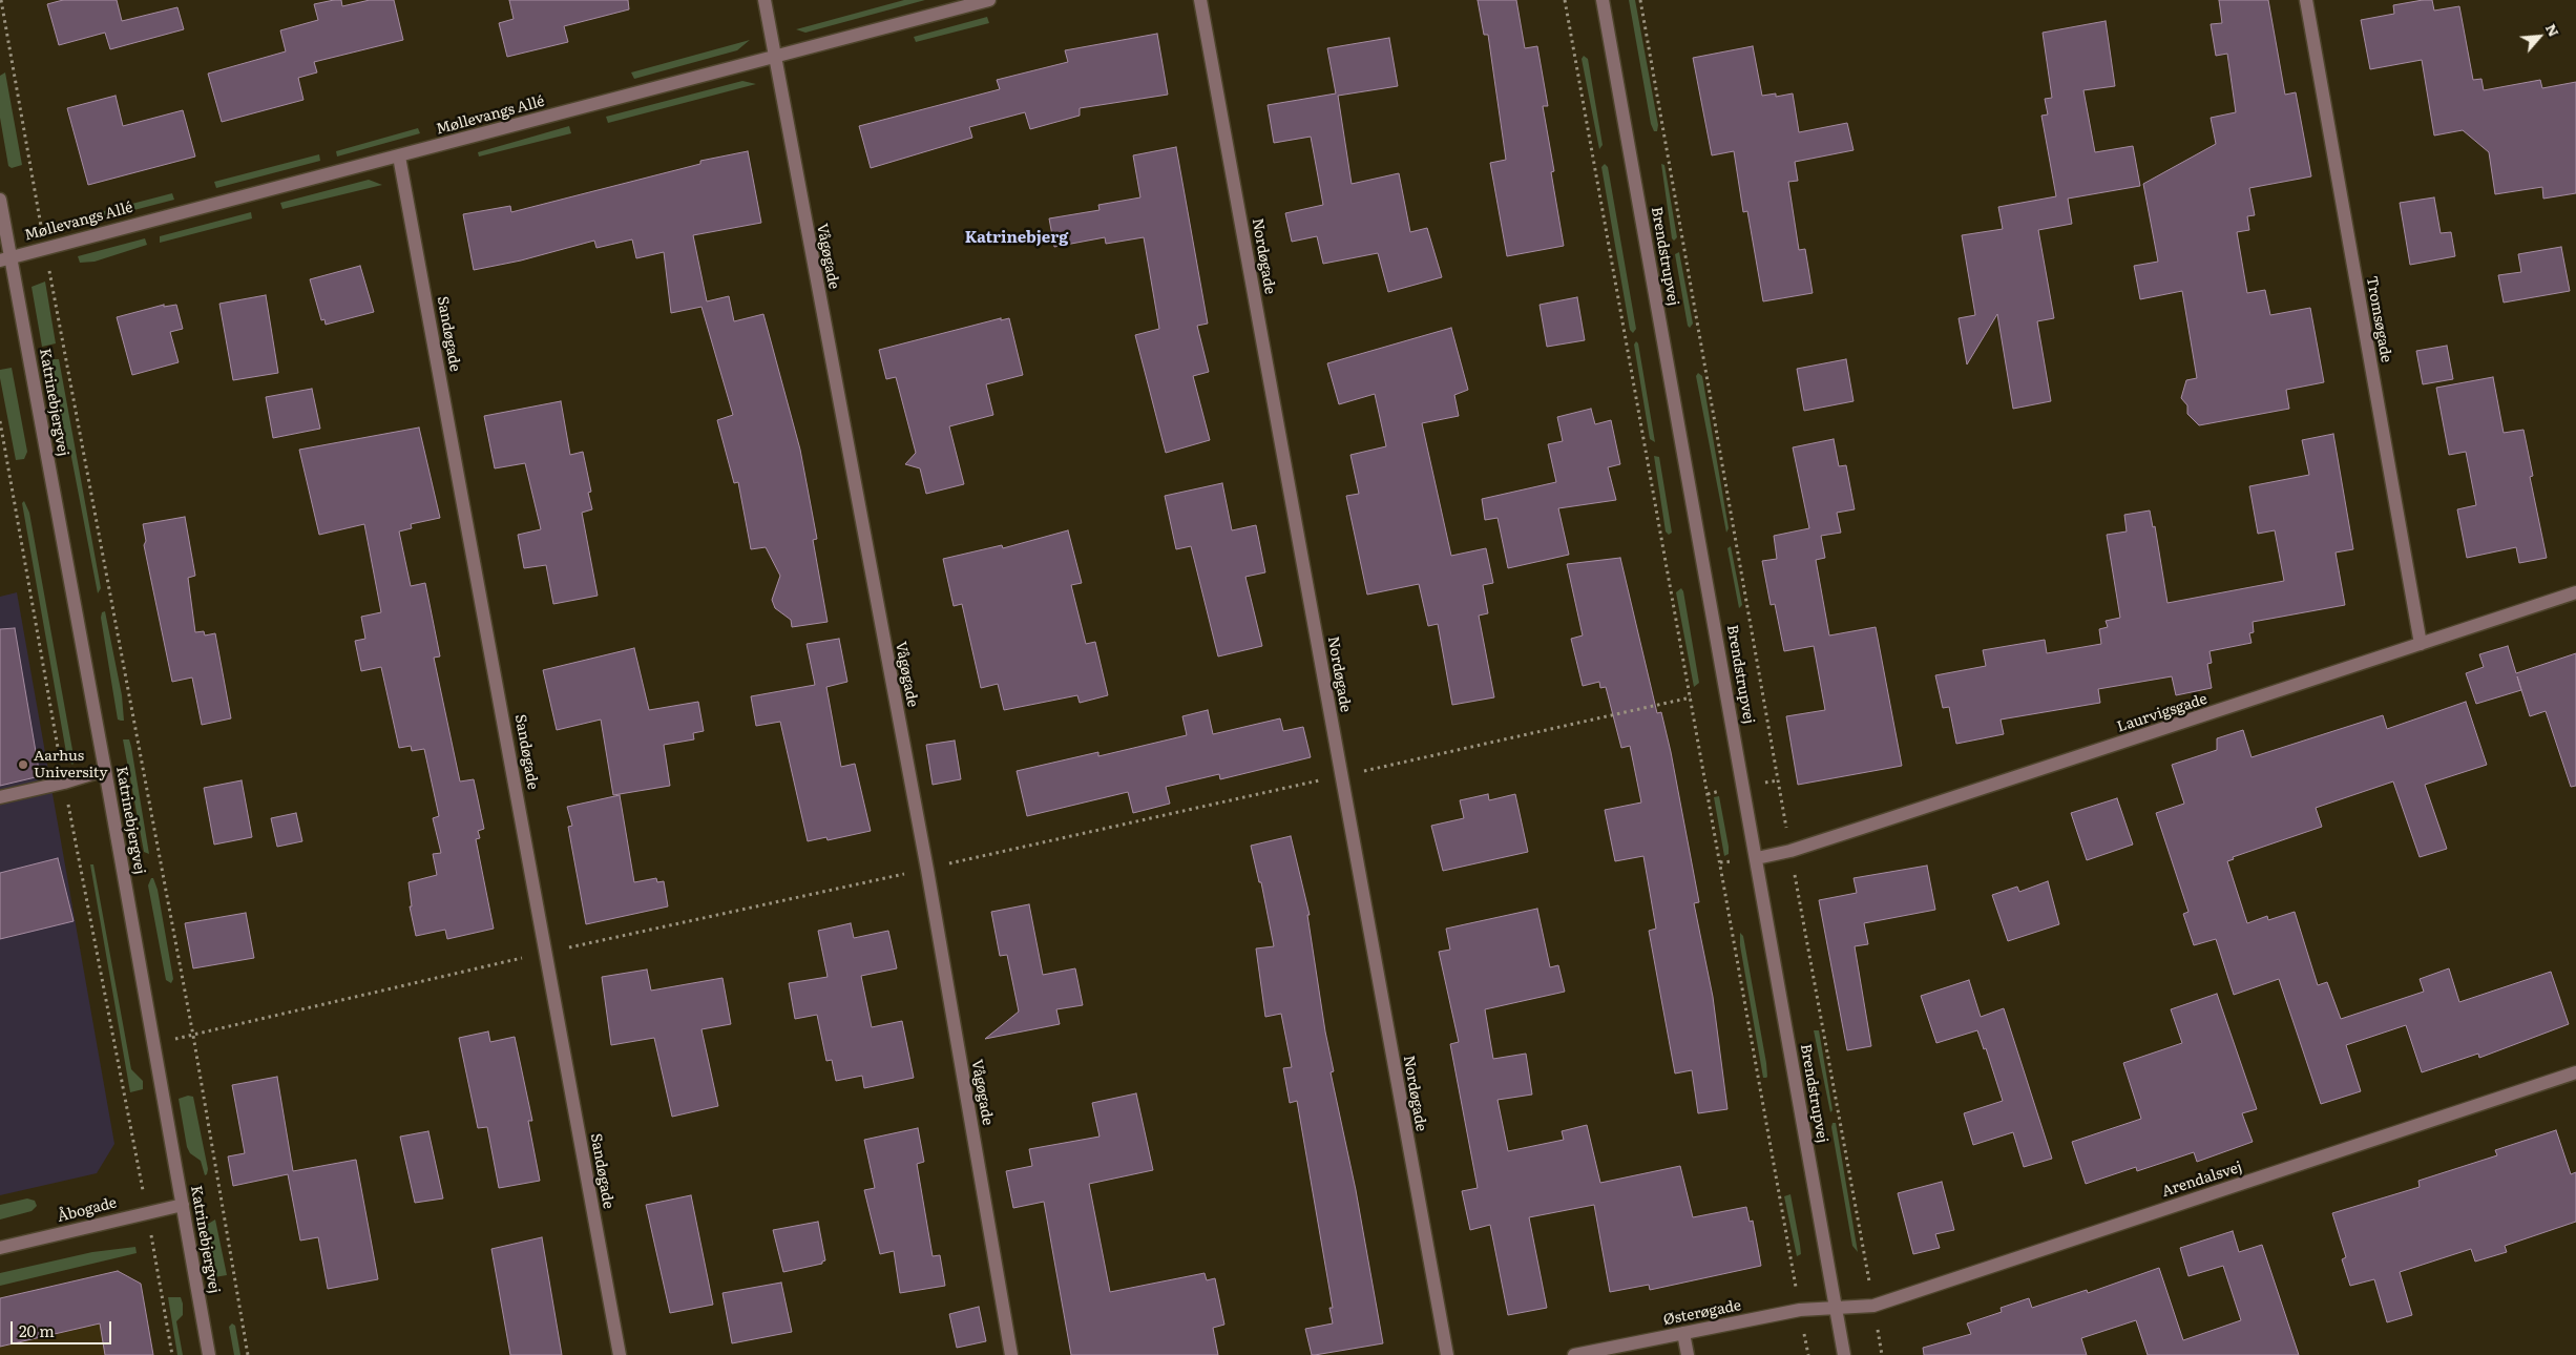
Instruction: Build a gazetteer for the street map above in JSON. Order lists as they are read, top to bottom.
{
  "streets": {
    "street": [
      "Møllevangs Allé",
      "Vågøgade",
      "Nordøgade",
      "Brendstrupvej",
      "Tromsøgade",
      "Sandøgade",
      "Katrinebjergvej",
      "Laurvigsgade",
      "Arendalsvej",
      "Åbogade",
      "Østerøgade"
    ]
  },
  "crossings": [
    ["Møllevangs Allé", "Vågøgade"],
    ["Møllevangs Allé", "Sandøgade"],
    ["Møllevangs Allé", "Katrinebjergvej"],
    ["Brendstrupvej", "Laurvigsgade"],
    ["Brendstrupvej", "Arendalsvej"],
    ["Brendstrupvej", "Østerøgade"],
    ["Tromsøgade", "Laurvigsgade"],
    ["Katrinebjergvej", "Åbogade"],
    ["Arendalsvej", "Østerøgade"]
  ],
  "districts": ["Katrinebjerg"],
  "places": ["Aarhus University"],
  "scale_bar": "20 m",
  "north": "top right"
}
